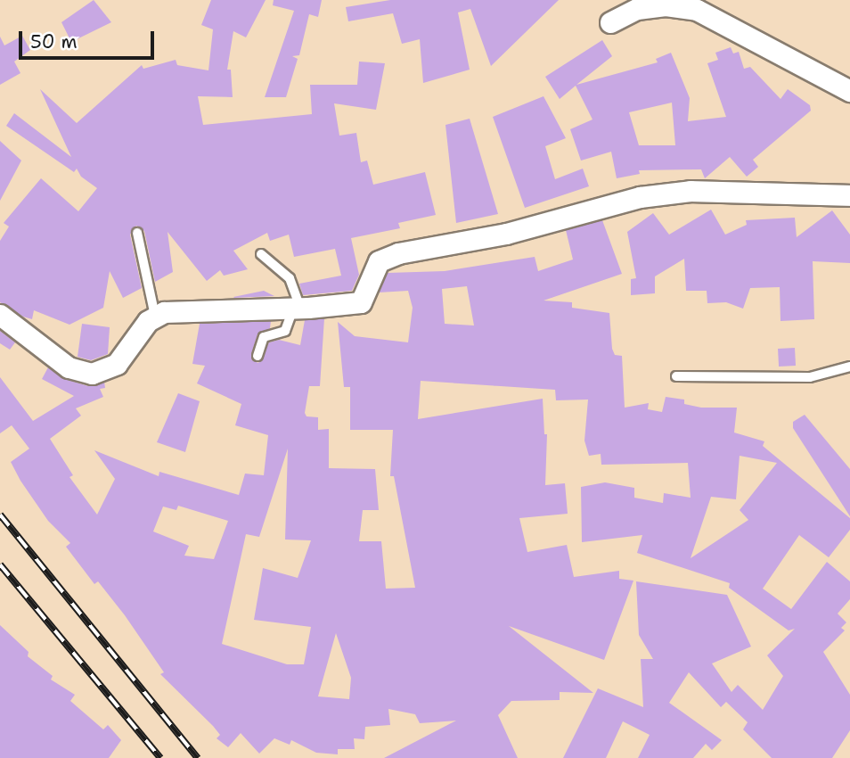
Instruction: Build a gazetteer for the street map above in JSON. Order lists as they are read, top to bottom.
{
  "scale_bar": "50 m"
}
